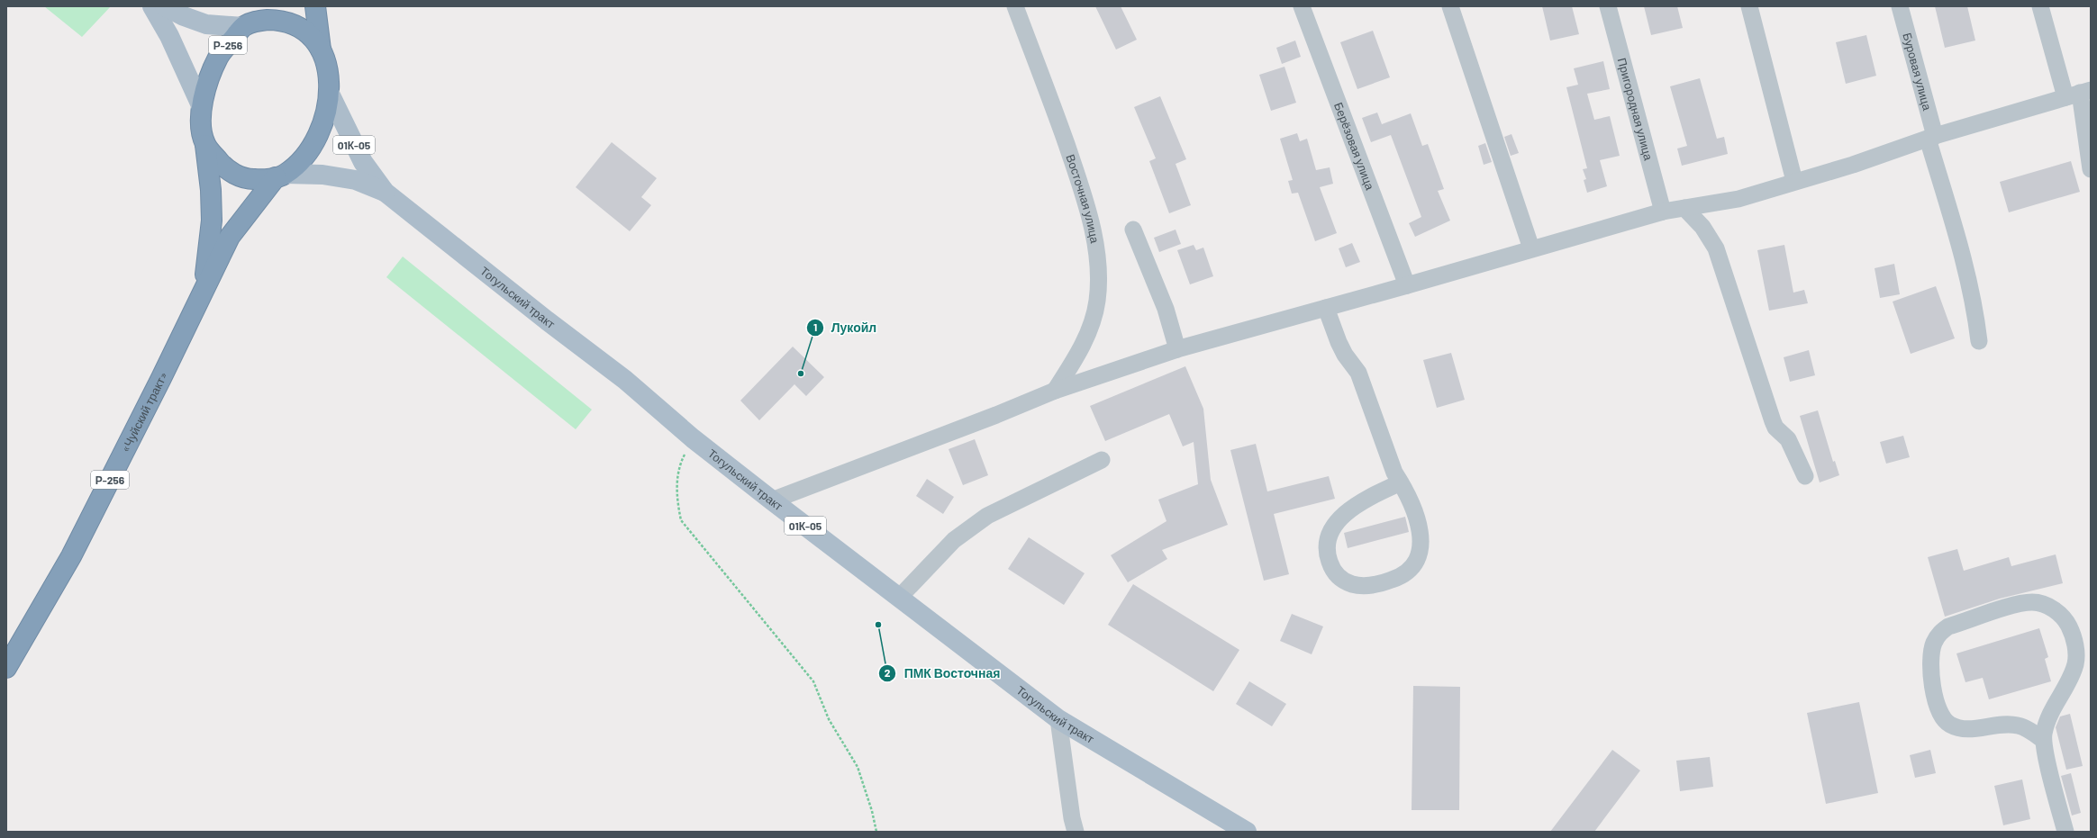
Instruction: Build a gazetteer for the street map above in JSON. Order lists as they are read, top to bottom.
{
  "streets": {
    "highway": ["Р-256", "«Чуйский тракт»"],
    "main road": ["01К-05", "Тогульский тракт"],
    "street": [
      "Буровая улица",
      "Пригородная улица",
      "Берёзовая улица",
      "Восточная улица"
    ]
  },
  "crossings": [
    ["01К-05", "Тогульский тракт"],
    ["01К-05", "«Чуйский тракт»"]
  ],
  "places": ["Лукойл", "ПМК Восточная"]
}
